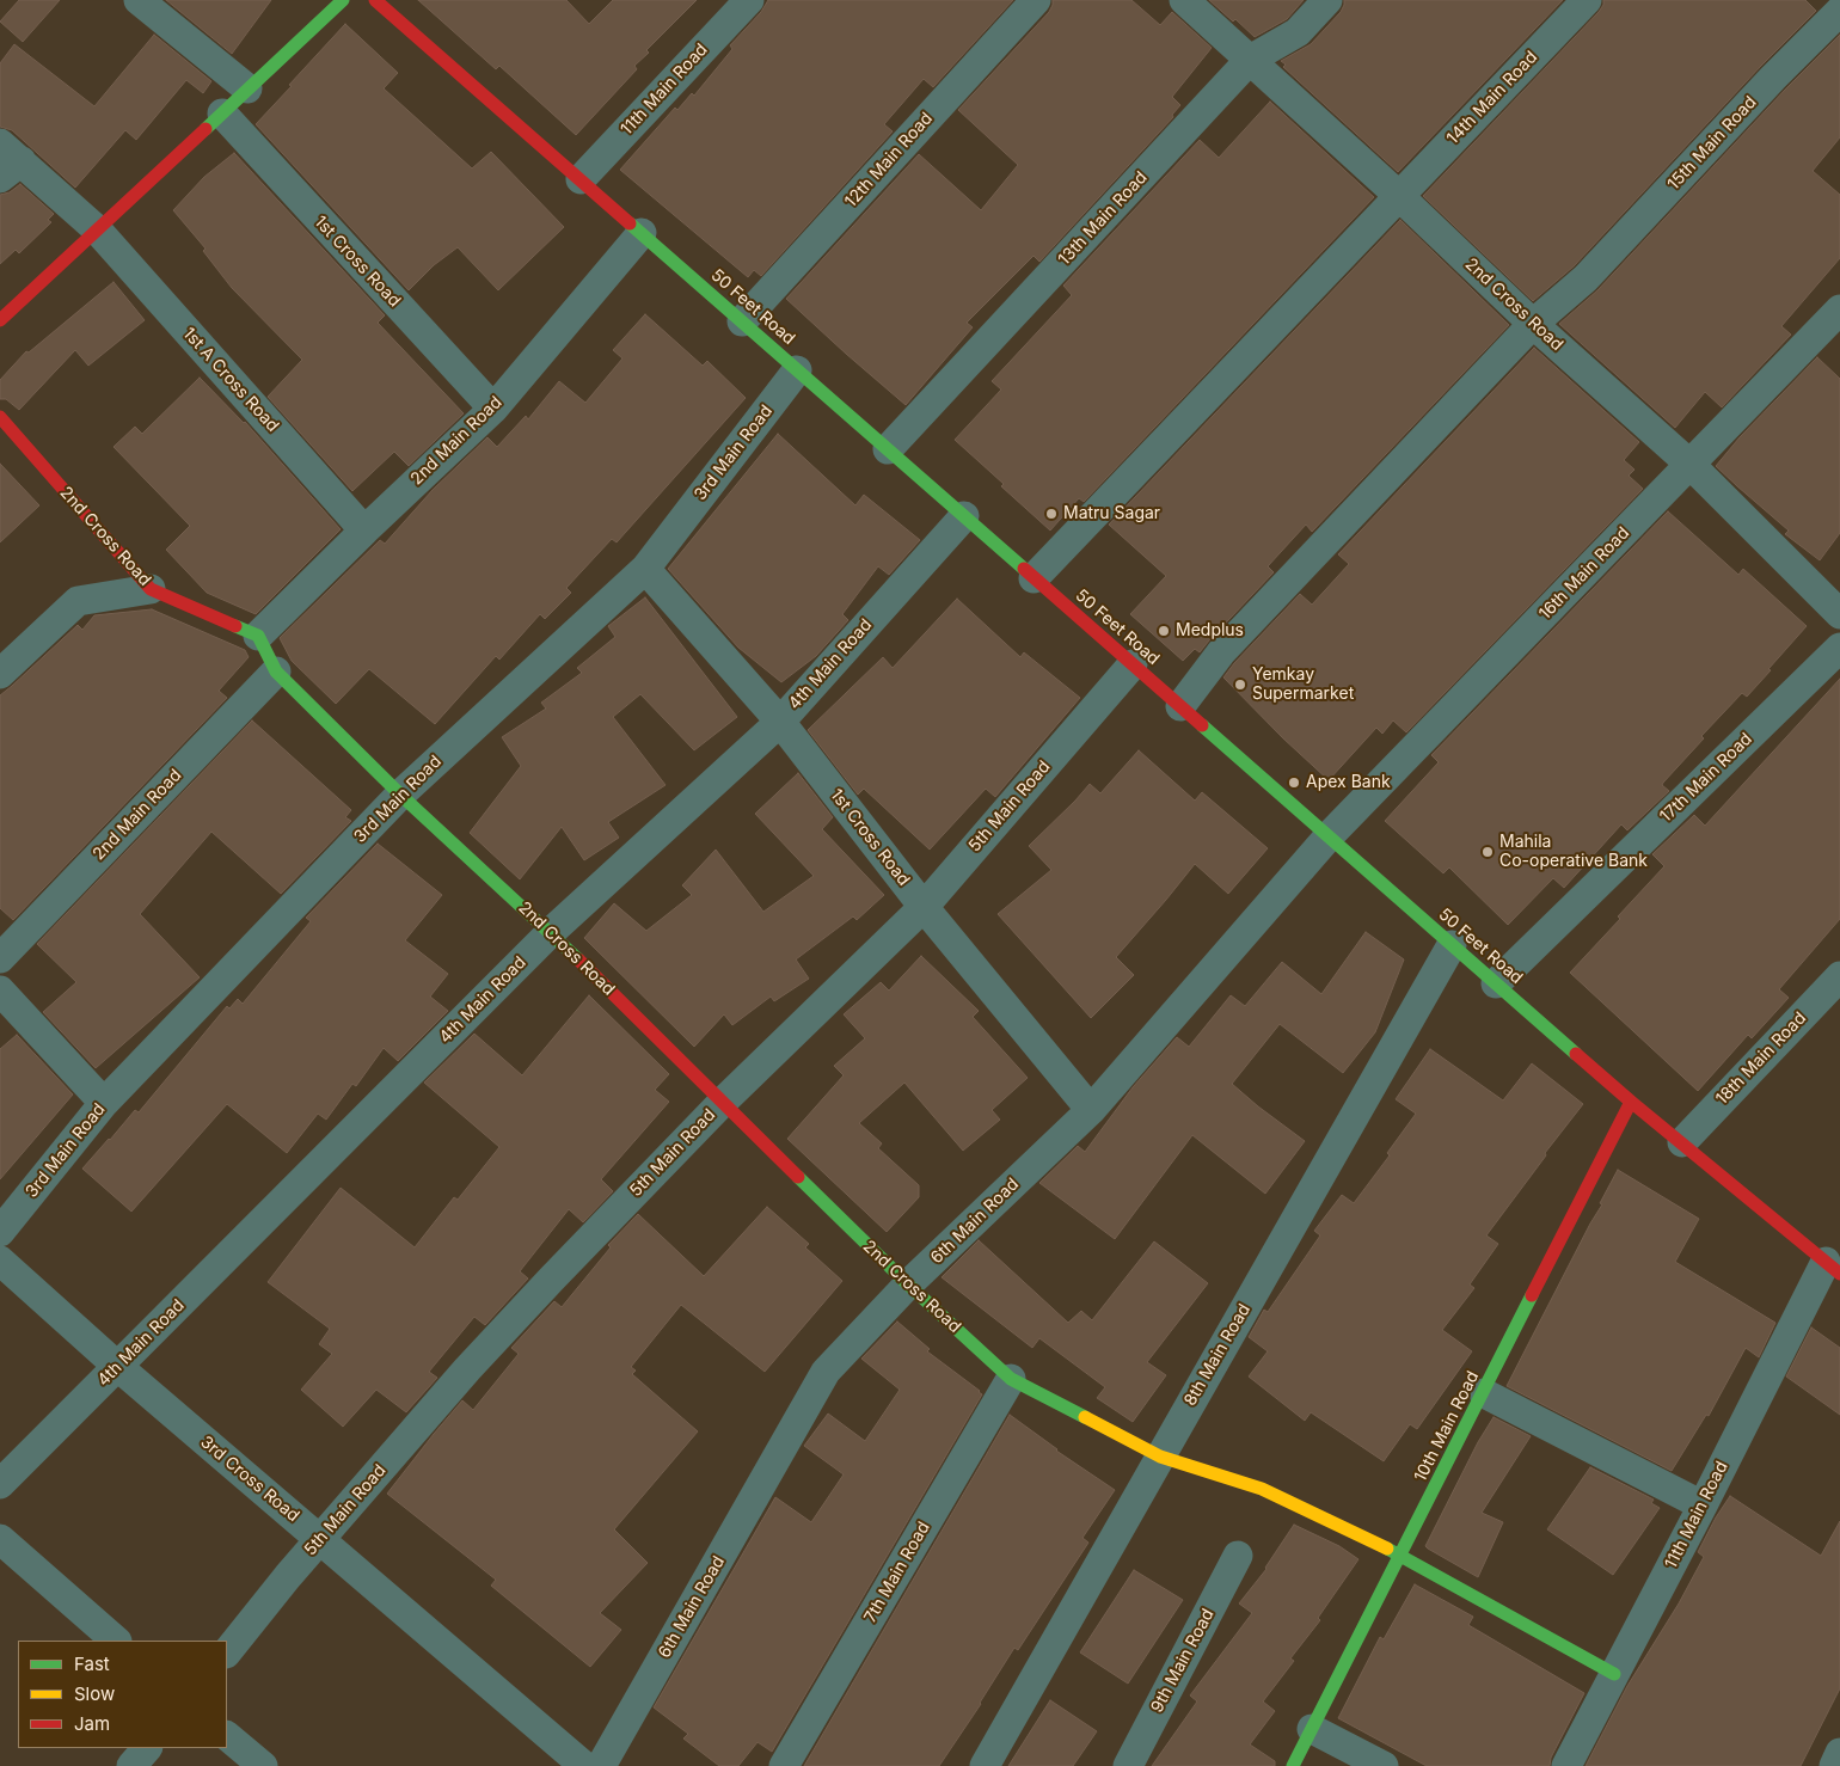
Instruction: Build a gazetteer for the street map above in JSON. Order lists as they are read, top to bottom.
{
  "streets": {
    "street": [
      "11th Main Road",
      "14th Main Road",
      "15th Main Road",
      "12th Main Road",
      "13th Main Road",
      "1st Cross Road",
      "2nd Cross Road",
      "50 Feet Road",
      "1st A Cross Road",
      "2nd Main Road",
      "3rd Main Road",
      "16th Main Road",
      "4th Main Road",
      "17th Main Road",
      "5th Main Road",
      "18th Main Road",
      "6th Main Road",
      "8th Main Road",
      "10th Main Road",
      "3rd Cross Road",
      "7th Main Road",
      "9th Main Road"
    ]
  },
  "crossings": [
    ["11th Main Road", "50 Feet Road"],
    ["14th Main Road", "2nd Cross Road"],
    ["14th Main Road", "50 Feet Road"],
    ["15th Main Road", "2nd Cross Road"],
    ["15th Main Road", "50 Feet Road"],
    ["12th Main Road", "50 Feet Road"],
    ["13th Main Road", "2nd Cross Road"],
    ["13th Main Road", "50 Feet Road"],
    ["1st Cross Road", "2nd Main Road"],
    ["1st Cross Road", "3rd Main Road"],
    ["1st Cross Road", "4th Main Road"],
    ["1st Cross Road", "5th Main Road"],
    ["1st Cross Road", "6th Main Road"],
    ["2nd Cross Road", "2nd Main Road"],
    ["2nd Cross Road", "3rd Main Road"],
    ["2nd Cross Road", "16th Main Road"],
    ["2nd Cross Road", "4th Main Road"],
    ["2nd Cross Road", "5th Main Road"],
    ["2nd Cross Road", "6th Main Road"],
    ["2nd Cross Road", "8th Main Road"],
    ["2nd Cross Road", "7th Main Road"],
    ["50 Feet Road", "2nd Main Road"],
    ["50 Feet Road", "3rd Main Road"],
    ["50 Feet Road", "16th Main Road"],
    ["50 Feet Road", "4th Main Road"],
    ["50 Feet Road", "17th Main Road"],
    ["50 Feet Road", "5th Main Road"],
    ["50 Feet Road", "18th Main Road"],
    ["50 Feet Road", "6th Main Road"],
    ["50 Feet Road", "8th Main Road"],
    ["50 Feet Road", "10th Main Road"],
    ["1st A Cross Road", "2nd Main Road"],
    ["16th Main Road", "6th Main Road"],
    ["4th Main Road", "3rd Cross Road"],
    ["5th Main Road", "3rd Cross Road"]
  ],
  "places": [
    "Matru Sagar",
    "Medplus",
    "Yemkay Supermarket",
    "Apex Bank",
    "Mahila Co-operative Bank"
  ],
  "legend": ["Fast", "Slow", "Jam"]
}
